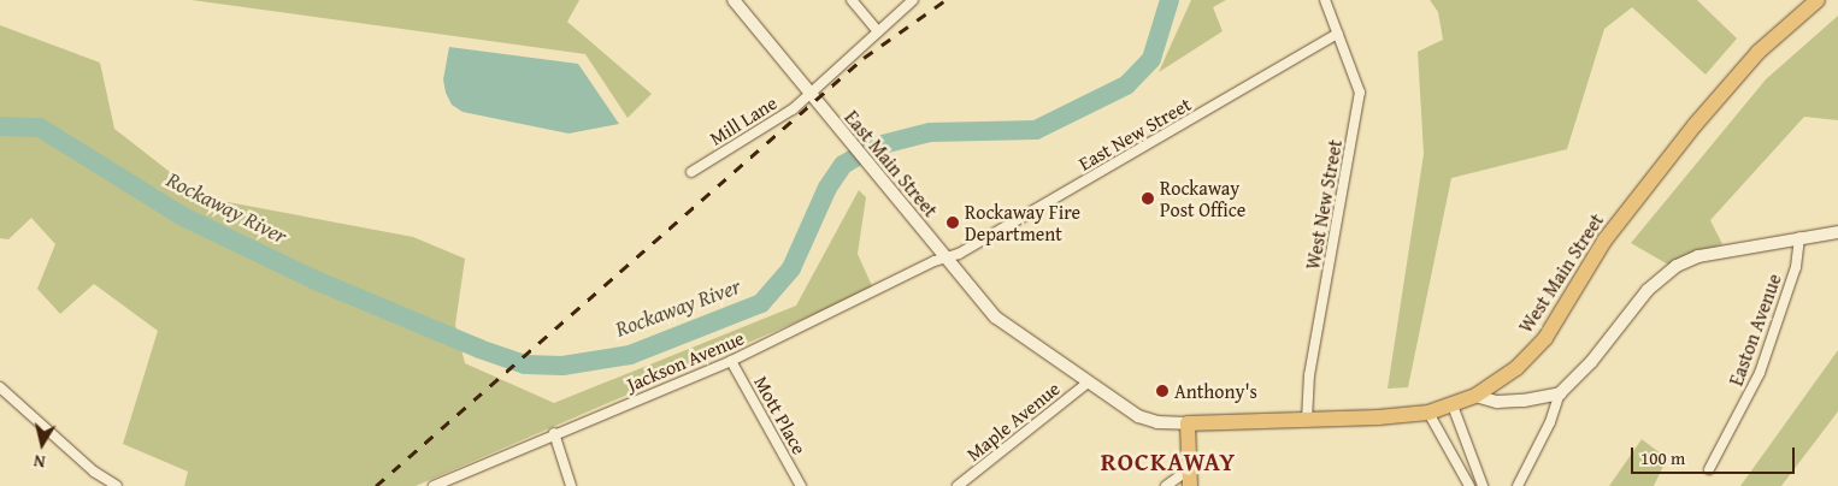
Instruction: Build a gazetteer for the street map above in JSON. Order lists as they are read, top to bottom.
{
  "streets": {
    "main road": ["West Main Street"],
    "street": [
      "Mill Lane",
      "East New Street",
      "East Main Street",
      "West New Street",
      "Easton Avenue",
      "Jackson Avenue",
      "Mott Place",
      "Maple Avenue"
    ]
  },
  "crossings": [
    ["Mill Lane", "East Main Street"],
    ["East New Street", "East Main Street"],
    ["East New Street", "West New Street"],
    ["East New Street", "Jackson Avenue"],
    ["East Main Street", "West Main Street"],
    ["East Main Street", "Jackson Avenue"],
    ["East Main Street", "Maple Avenue"],
    ["West New Street", "West Main Street"],
    ["Jackson Avenue", "Mott Place"]
  ],
  "districts": ["ROCKAWAY"],
  "water": ["Rockaway River"],
  "places": ["Rockaway Post Office", "Rockaway Fire Department", "Anthony's"],
  "scale_bar": "100 m",
  "north": "bottom"
}
